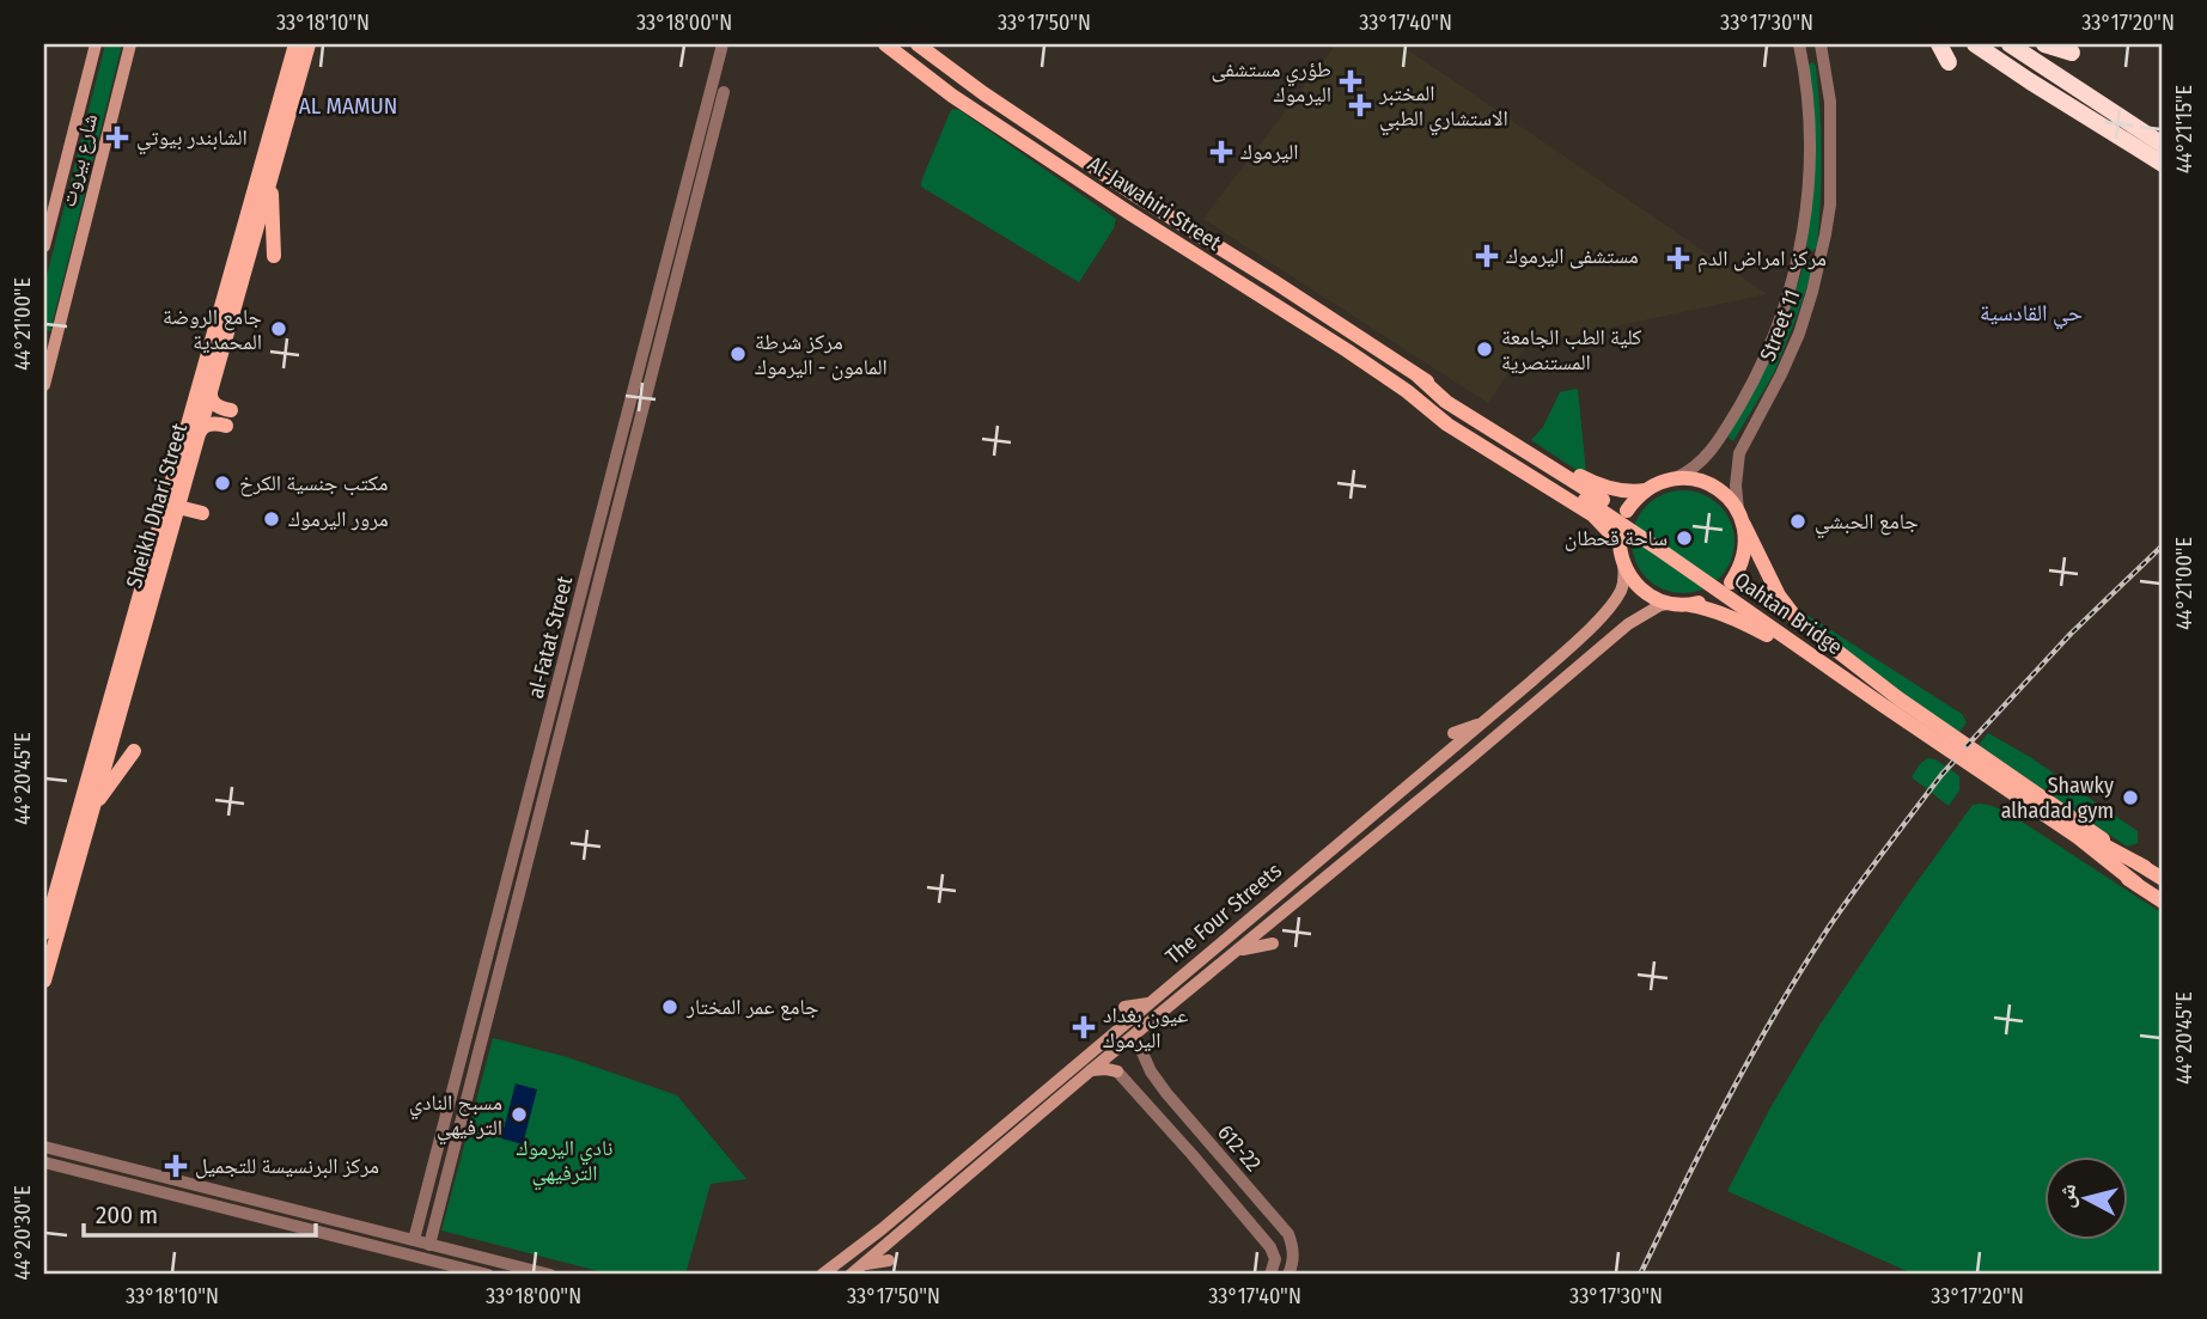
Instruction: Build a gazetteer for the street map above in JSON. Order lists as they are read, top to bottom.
{
  "streets": {
    "main road": [
      "شارع بيروت",
      "Al-Jawahiri Street",
      "Sheikh Dhari Street",
      "Qahtan Bridge",
      "The Four Streets"
    ],
    "street": ["Street 11", "al-Fatat Street", "612-22"]
  },
  "crossings": [
    ["Al-Jawahiri Street", "Qahtan Bridge"]
  ],
  "districts": ["AL MAMUN", "حي القادسية"],
  "parks": ["نادي اليرموك الترفيهي"],
  "places": {
    "health": [
      "طؤري مستشفى اليرموك",
      "المختبر الاستشاري الطبي",
      "الشابندر بيوتي",
      "اليرموك",
      "مستشفى اليرموك",
      "مركز امراض الدم",
      "عيون بغداد اليرموك",
      "مركز البرنسيسة للتجميل"
    ],
    "other": [
      "جامع الروضة المحمدية",
      "كلية الطب الجامعة المستنصرية",
      "مركز شرطة المامون - اليرموك",
      "مكتب جنسية الكرخ",
      "مرور اليرموك",
      "جامع الحبشي",
      "ساحة قحطان",
      "Shawky alhadad gym",
      "جامع عمر المختار",
      "مسبح النادي الترفيهي"
    ]
  },
  "scale_bar": "200 m",
  "north": "left",
  "coordinates": [
    "33°18'10\"N",
    "33°18'00\"N",
    "33°17'50\"N",
    "33°17'40\"N",
    "33°17'30\"N",
    "33°17'20\"N",
    "44°21'15\"E",
    "44°21'00\"E",
    "44°20'45\"E",
    "44°20'30\"E"
  ]
}
